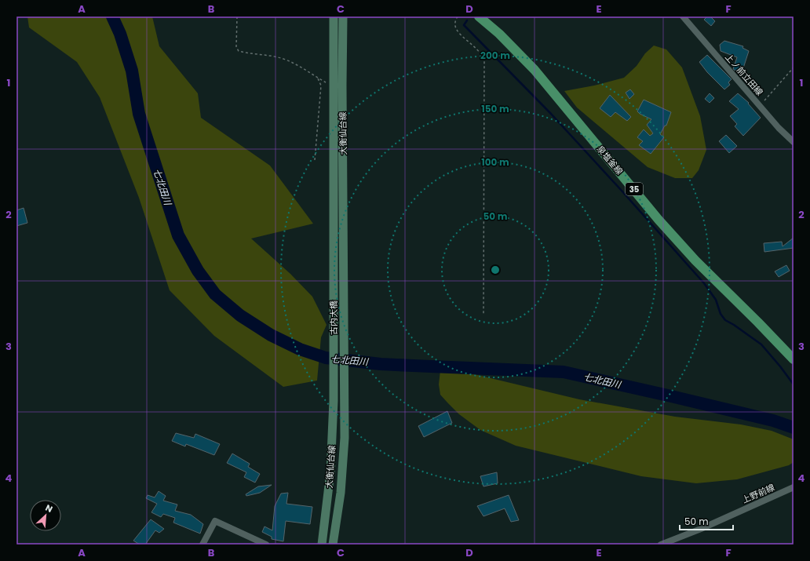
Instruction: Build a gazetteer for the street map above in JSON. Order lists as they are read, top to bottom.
{
  "streets": {
    "main road": [
      "大衡仙台線",
      "泉塩釜線",
      "35",
      "古内大橋"
    ],
    "street": ["上ノ前立田線", "上野前線"]
  },
  "crossings": [
    ["大衡仙台線", "古内大橋"]
  ],
  "water": ["七北田川"],
  "scale_bar": "50 m",
  "north": "top right",
  "grid": {
    "columns": [
      "A",
      "B",
      "C",
      "D",
      "E",
      "F"
    ],
    "rows": [
      "1",
      "2",
      "3",
      "4"
    ]
  },
  "rings": [
    "200 m",
    "150 m",
    "100 m",
    "50 m"
  ]
}
